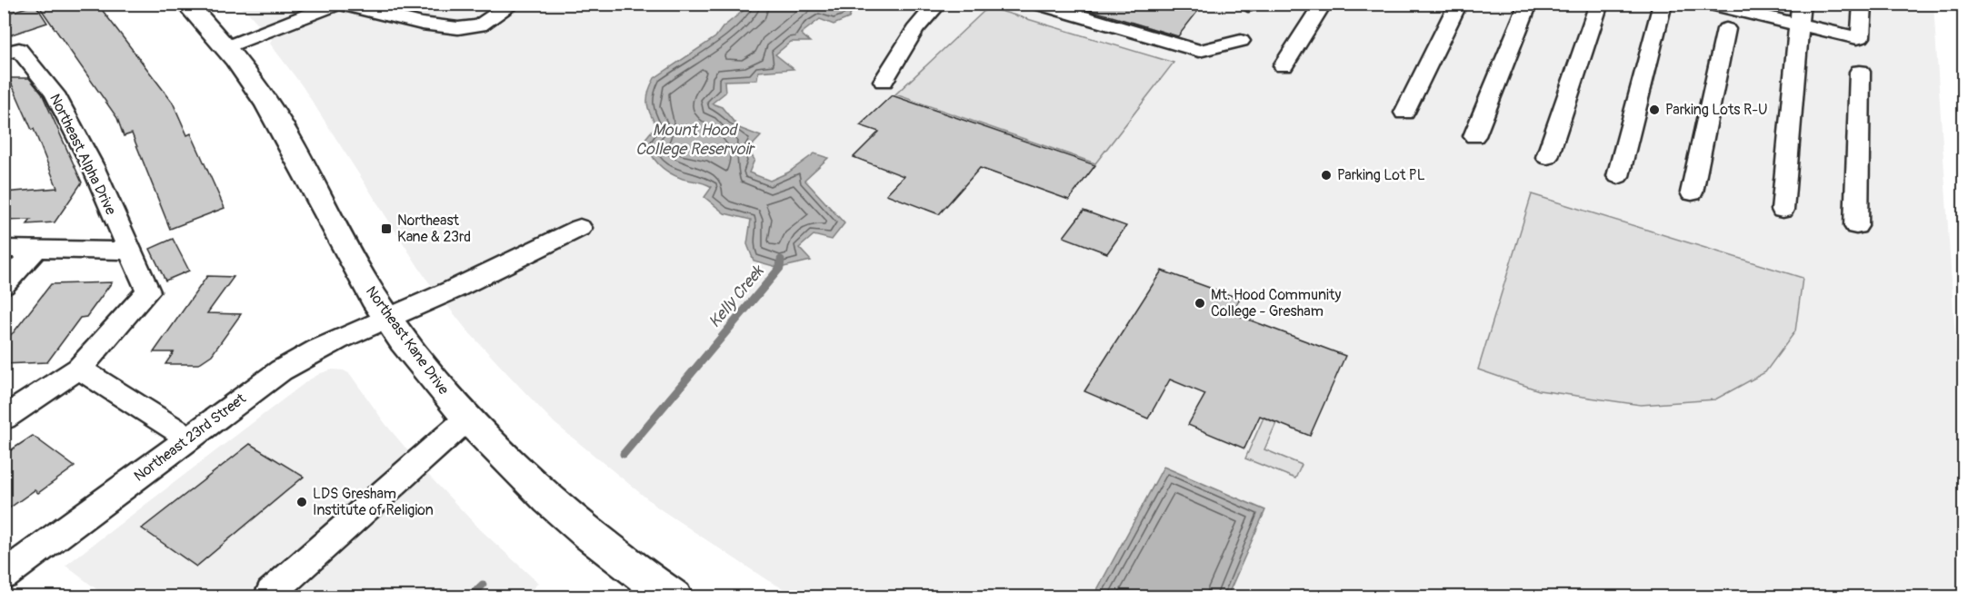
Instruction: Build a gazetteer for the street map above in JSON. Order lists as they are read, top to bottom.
{
  "streets": {
    "main road": ["Northeast Kane Drive"],
    "street": ["Northeast Alpha Drive", "Northeast 23rd Street"]
  },
  "crossings": [
    ["Northeast Kane Drive", "Northeast 23rd Street"]
  ],
  "water": ["Mount Hood College Reservoir", "Kelly Creek"],
  "places": {
    "other": [
      "Parking Lots R-U",
      "Parking Lot PL",
      "Mt. Hood Community College - Gresham",
      "LDS Gresham Institute of Religion"
    ],
    "transit": ["Northeast Kane & 23rd"]
  }
}
